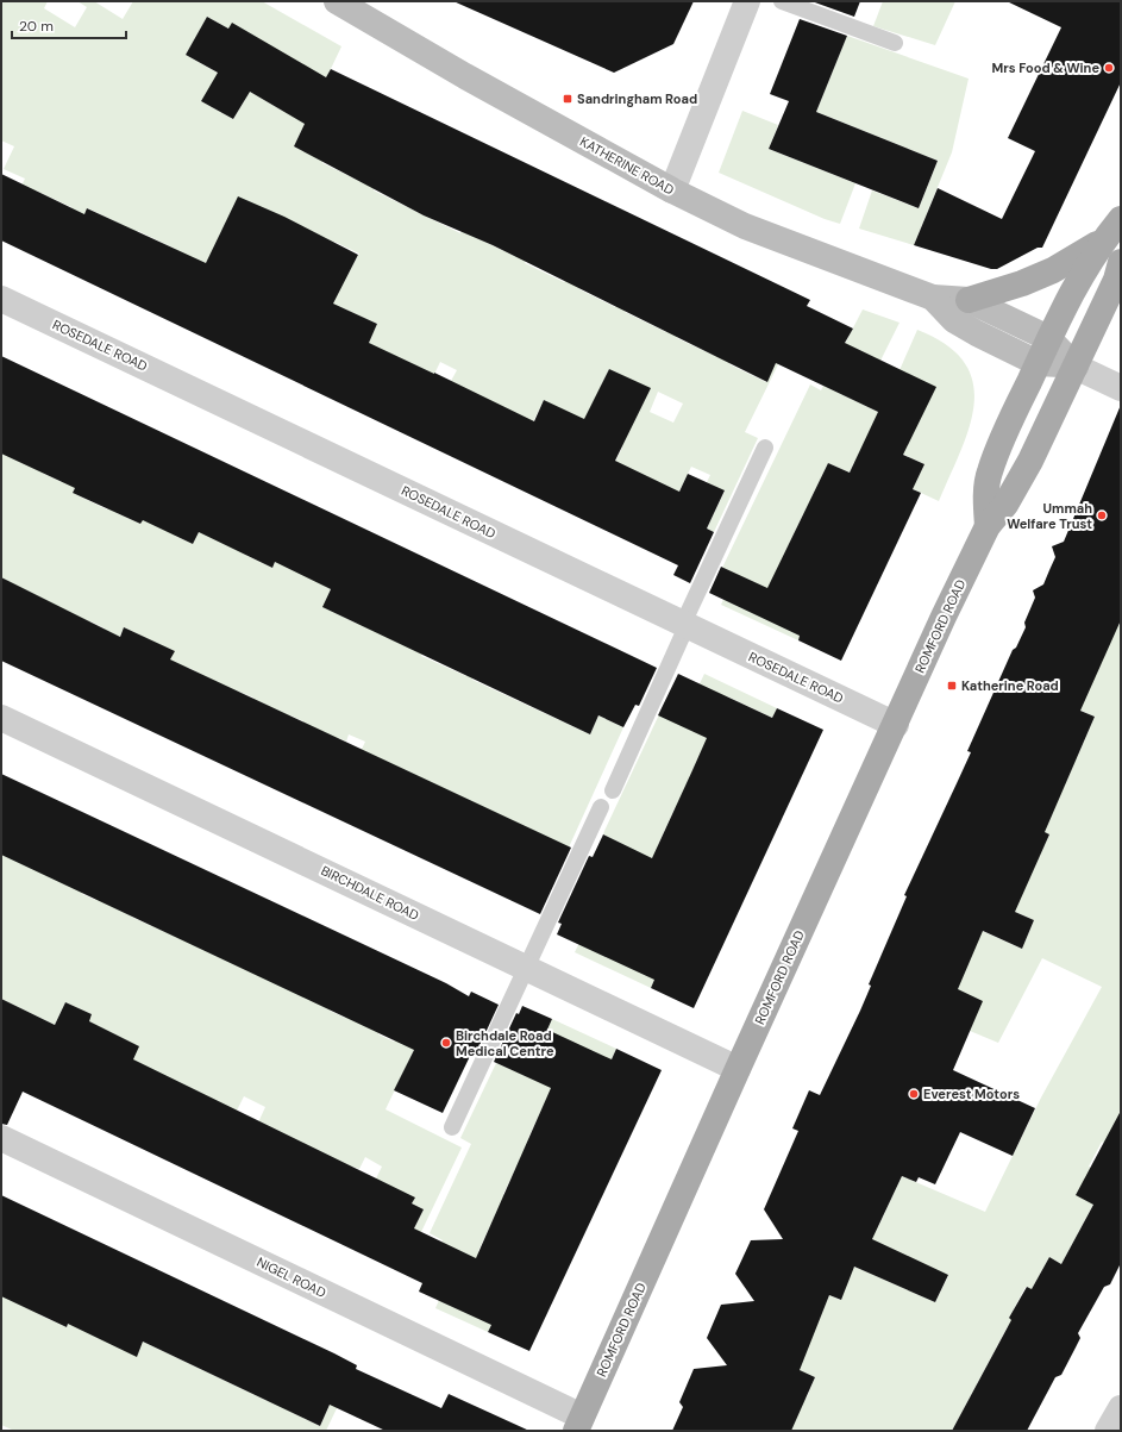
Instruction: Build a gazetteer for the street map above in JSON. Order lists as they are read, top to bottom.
{
  "streets": {
    "main road": ["KATHERINE ROAD", "ROMFORD ROAD"],
    "street": ["ROSEDALE ROAD", "BIRCHDALE ROAD", "NIGEL ROAD"]
  },
  "crossings": [
    ["KATHERINE ROAD", "ROMFORD ROAD"],
    ["ROSEDALE ROAD", "ROMFORD ROAD"],
    ["ROMFORD ROAD", "BIRCHDALE ROAD"],
    ["ROMFORD ROAD", "NIGEL ROAD"]
  ],
  "places": {
    "other": [
      "Mrs Food & Wine",
      "Ummah Welfare Trust",
      "Birchdale Road Medical Centre",
      "Everest Motors"
    ],
    "transit": ["Sandringham Road", "Katherine Road"]
  },
  "scale_bar": "20 m"
}
